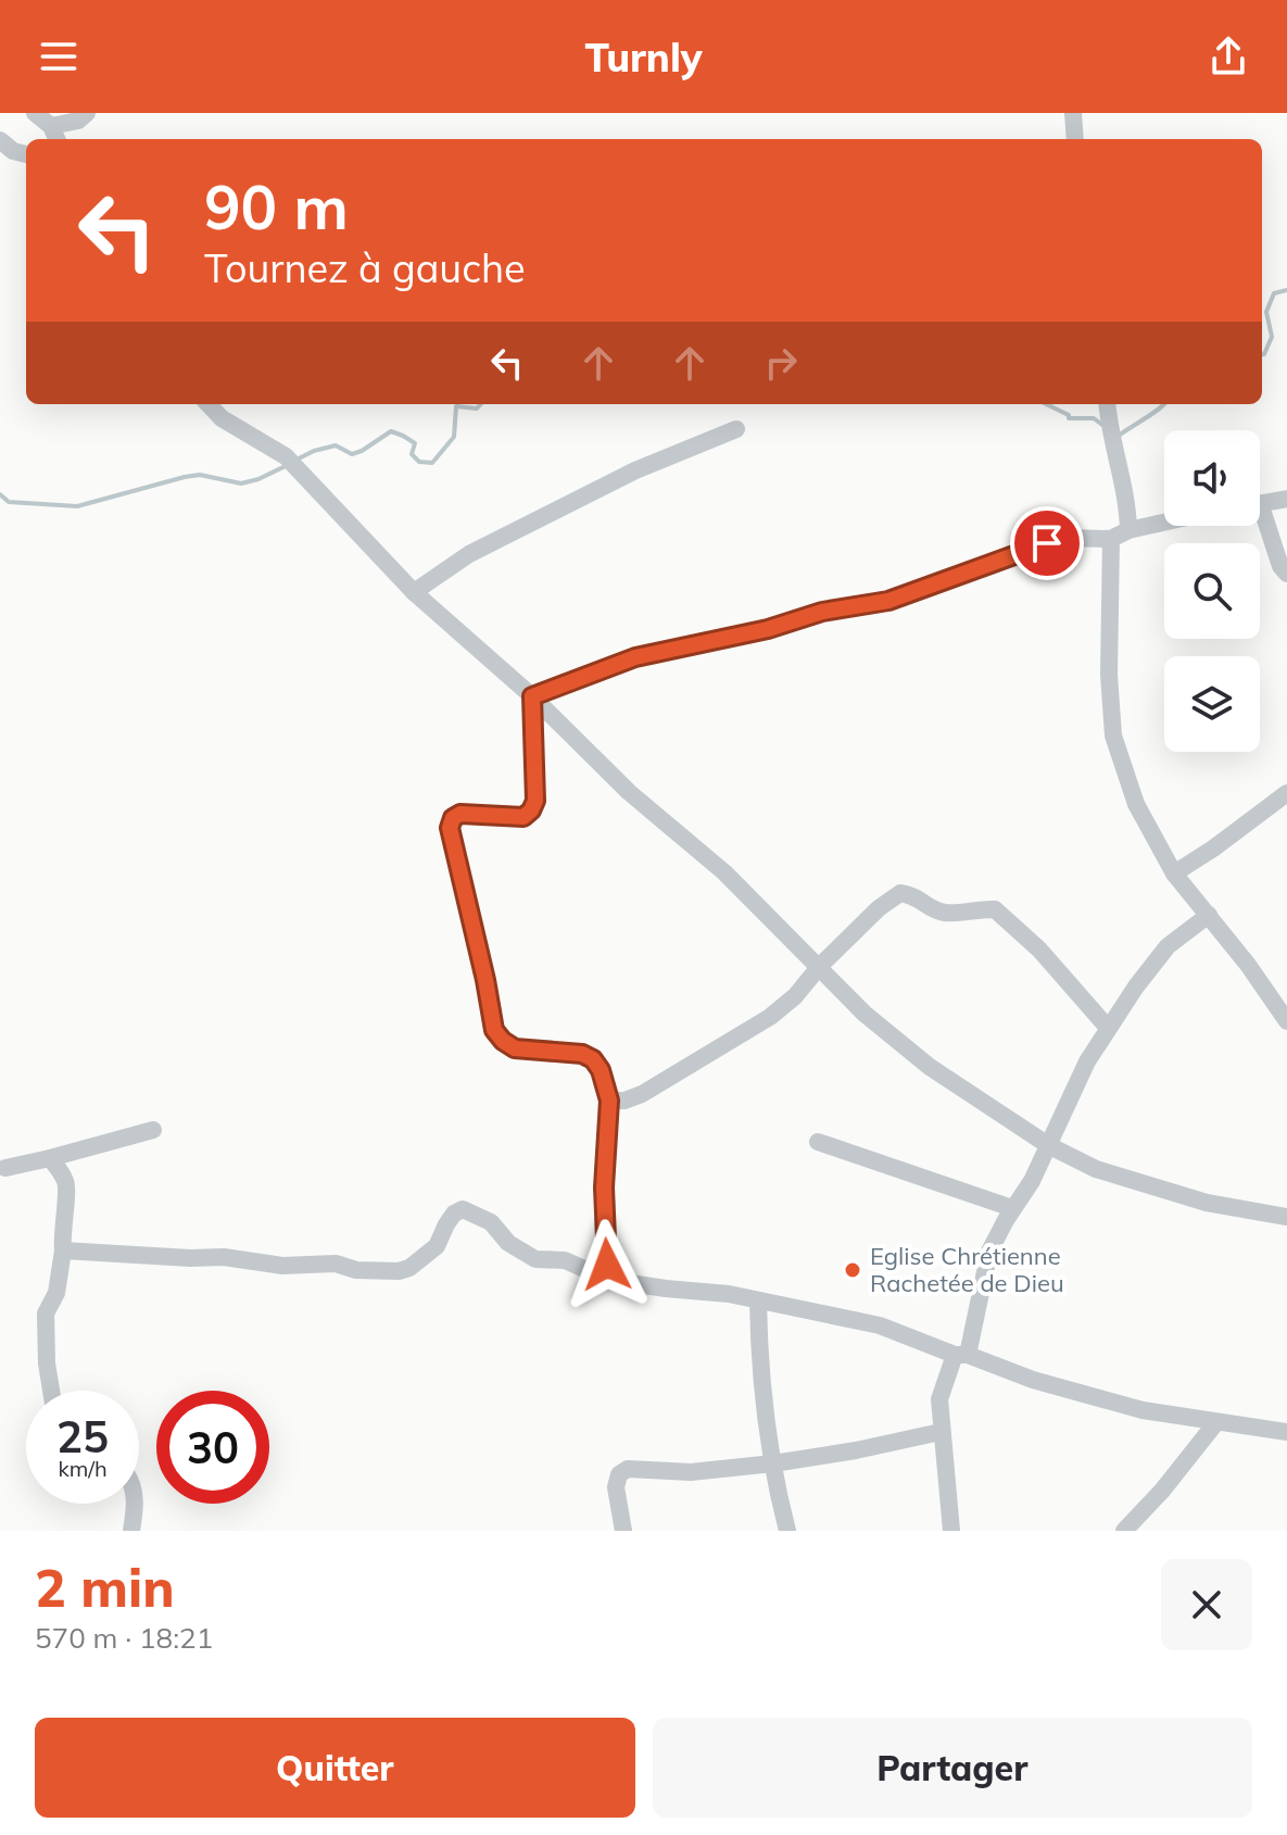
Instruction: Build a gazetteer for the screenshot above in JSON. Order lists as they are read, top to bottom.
{
  "places": ["Eglise Chrétienne Rachetée de Dieu"],
  "page": {
    "header": "Turnly",
    "turn": ["90 m", "Tournez à gauche"],
    "speed": "25 km/h",
    "limit": "30",
    "heading": ["2 min", "570 m · 18:21"],
    "buttons": ["Quitter", "Partager"]
  }
}
